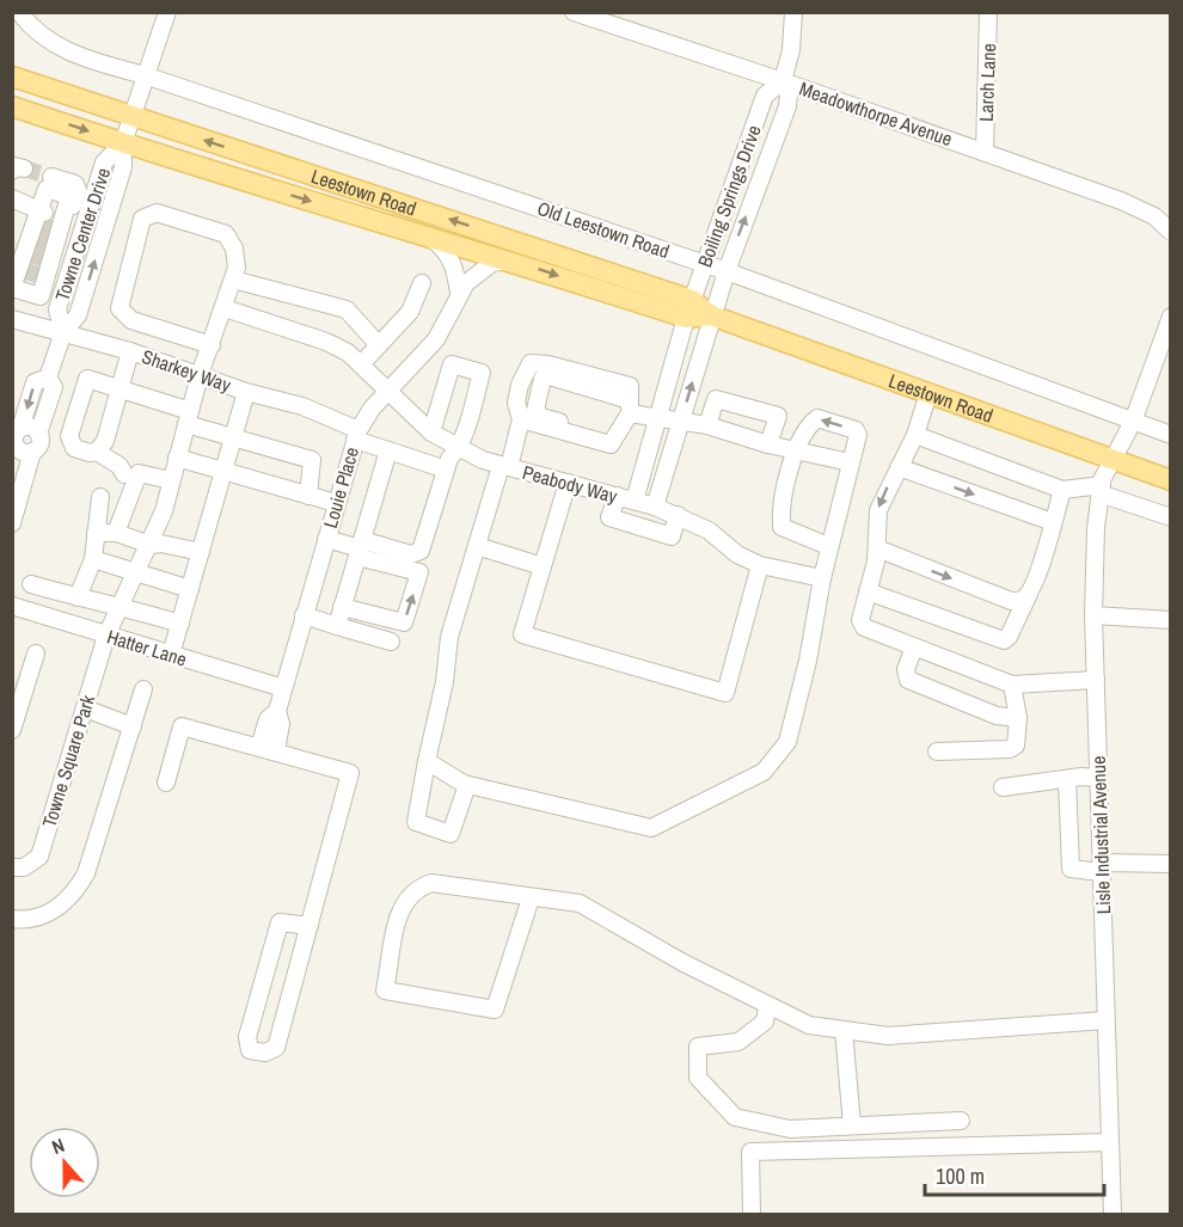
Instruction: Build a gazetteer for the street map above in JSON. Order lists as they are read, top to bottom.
{
  "streets": {
    "main road": ["Leestown Road"],
    "street": [
      "Larch Lane",
      "Meadowthorpe Avenue",
      "Boiling Springs Drive",
      "Old Leestown Road",
      "Towne Center Drive",
      "Sharkey Way",
      "Peabody Way",
      "Louie Place",
      "Hatter Lane",
      "Towne Square Park",
      "Lisle Industrial Avenue"
    ]
  },
  "crossings": [
    ["Larch Lane", "Meadowthorpe Avenue"],
    ["Meadowthorpe Avenue", "Boiling Springs Drive"],
    ["Leestown Road", "Boiling Springs Drive"],
    ["Leestown Road", "Towne Center Drive"],
    ["Leestown Road", "Louie Place"],
    ["Leestown Road", "Lisle Industrial Avenue"],
    ["Boiling Springs Drive", "Old Leestown Road"],
    ["Boiling Springs Drive", "Peabody Way"],
    ["Old Leestown Road", "Towne Center Drive"],
    ["Old Leestown Road", "Lisle Industrial Avenue"],
    ["Towne Center Drive", "Sharkey Way"],
    ["Sharkey Way", "Louie Place"],
    ["Sharkey Way", "Towne Square Park"],
    ["Peabody Way", "Louie Place"],
    ["Peabody Way", "Towne Square Park"],
    ["Louie Place", "Hatter Lane"],
    ["Hatter Lane", "Towne Square Park"]
  ],
  "scale_bar": "100 m",
  "north": "top"
}
